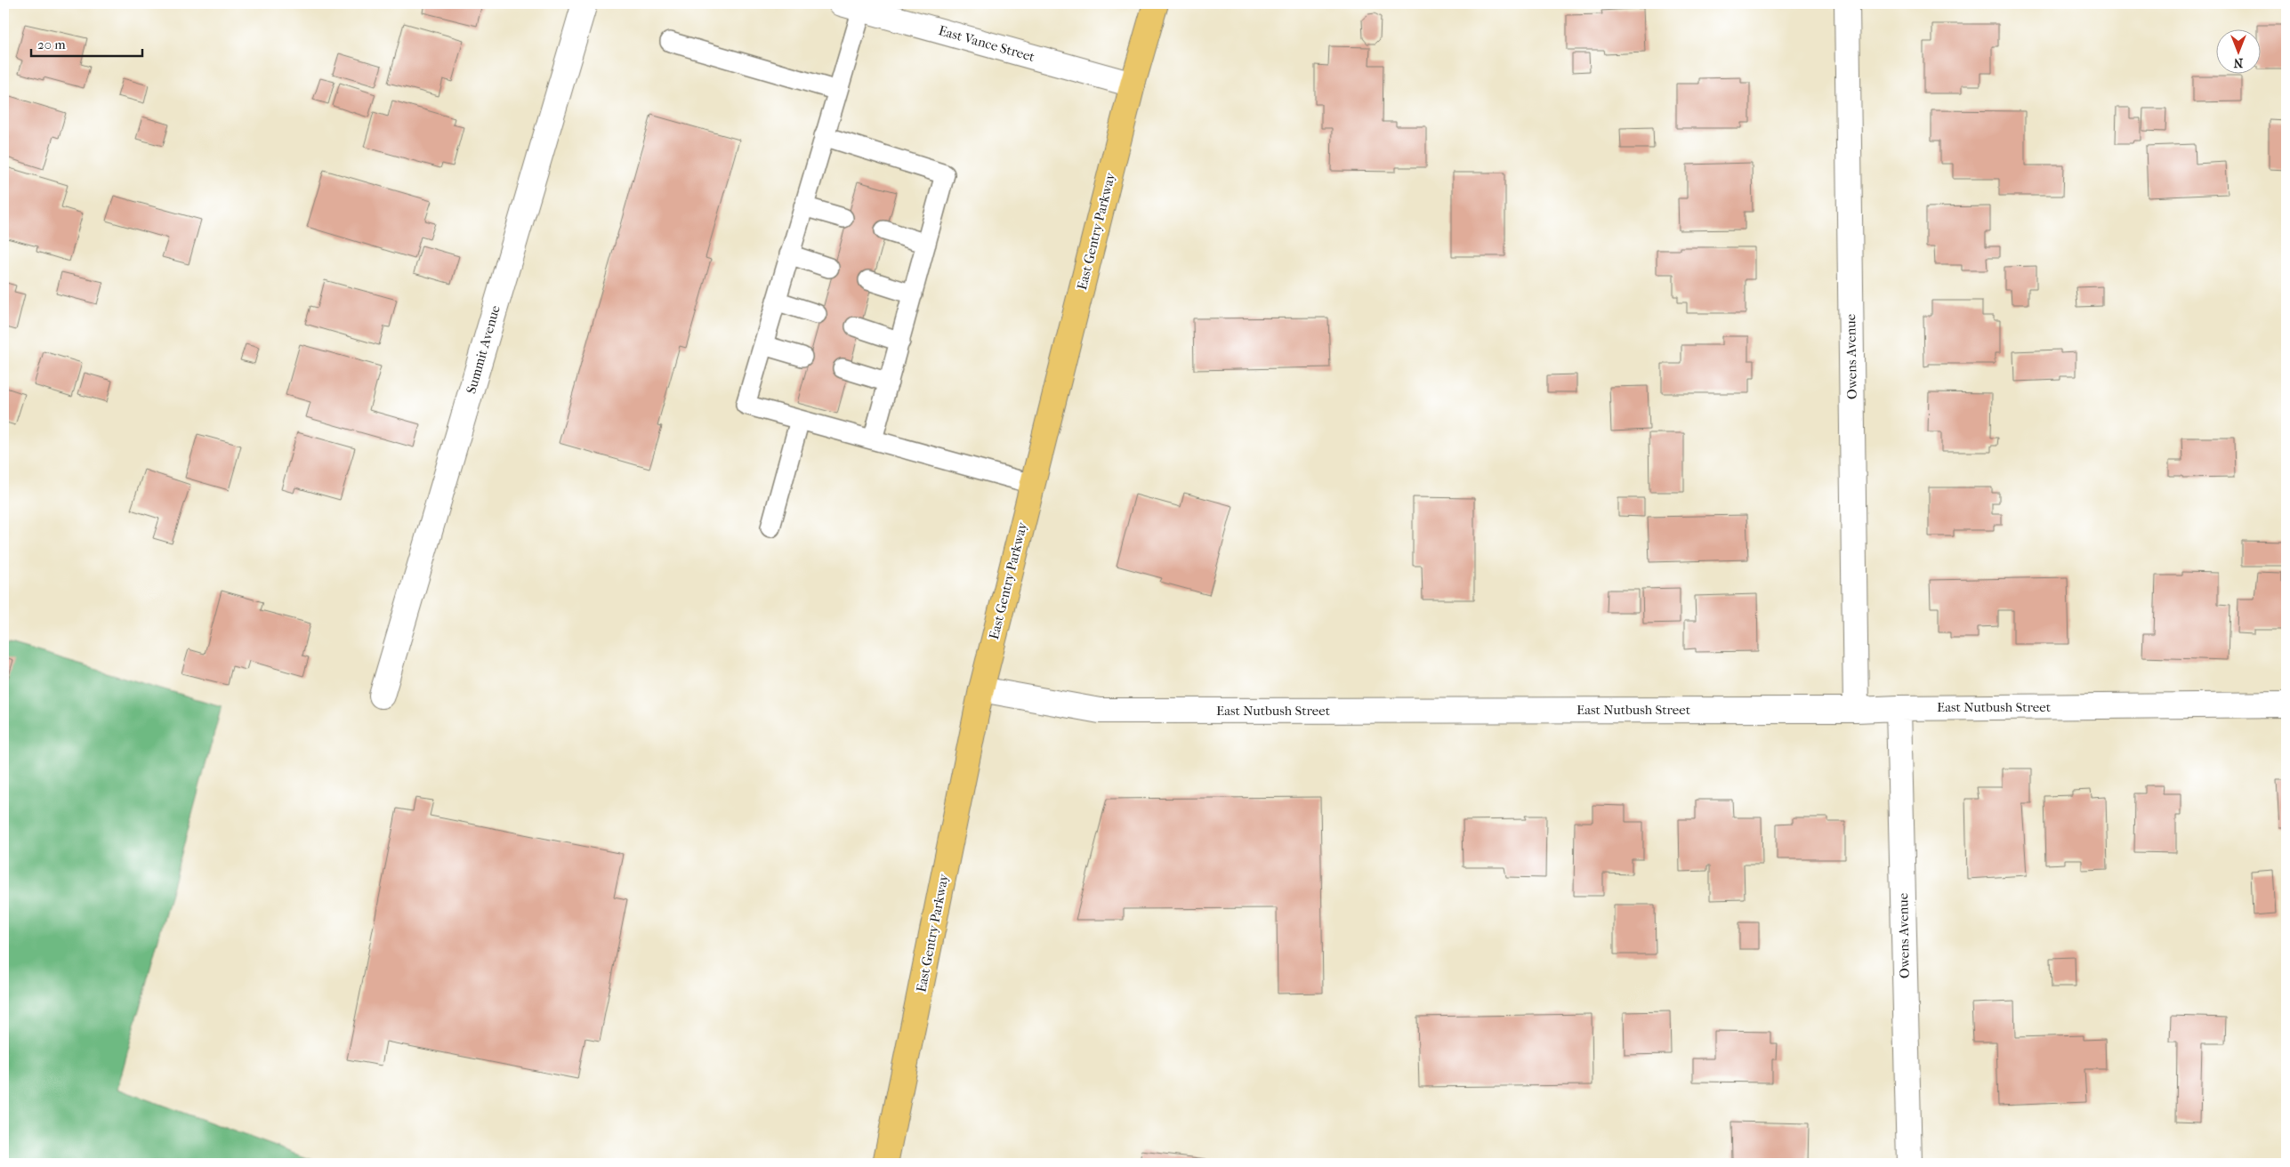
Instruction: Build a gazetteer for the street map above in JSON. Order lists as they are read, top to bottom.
{
  "streets": {
    "main road": ["East Gentry Parkway"],
    "street": [
      "East Vance Street",
      "Summit Avenue",
      "Owens Avenue",
      "East Nutbush Street"
    ]
  },
  "crossings": [
    ["East Vance Street", "East Gentry Parkway"],
    ["East Gentry Parkway", "East Nutbush Street"],
    ["Owens Avenue", "East Nutbush Street"]
  ],
  "scale_bar": "20 m",
  "north": "bottom"
}
